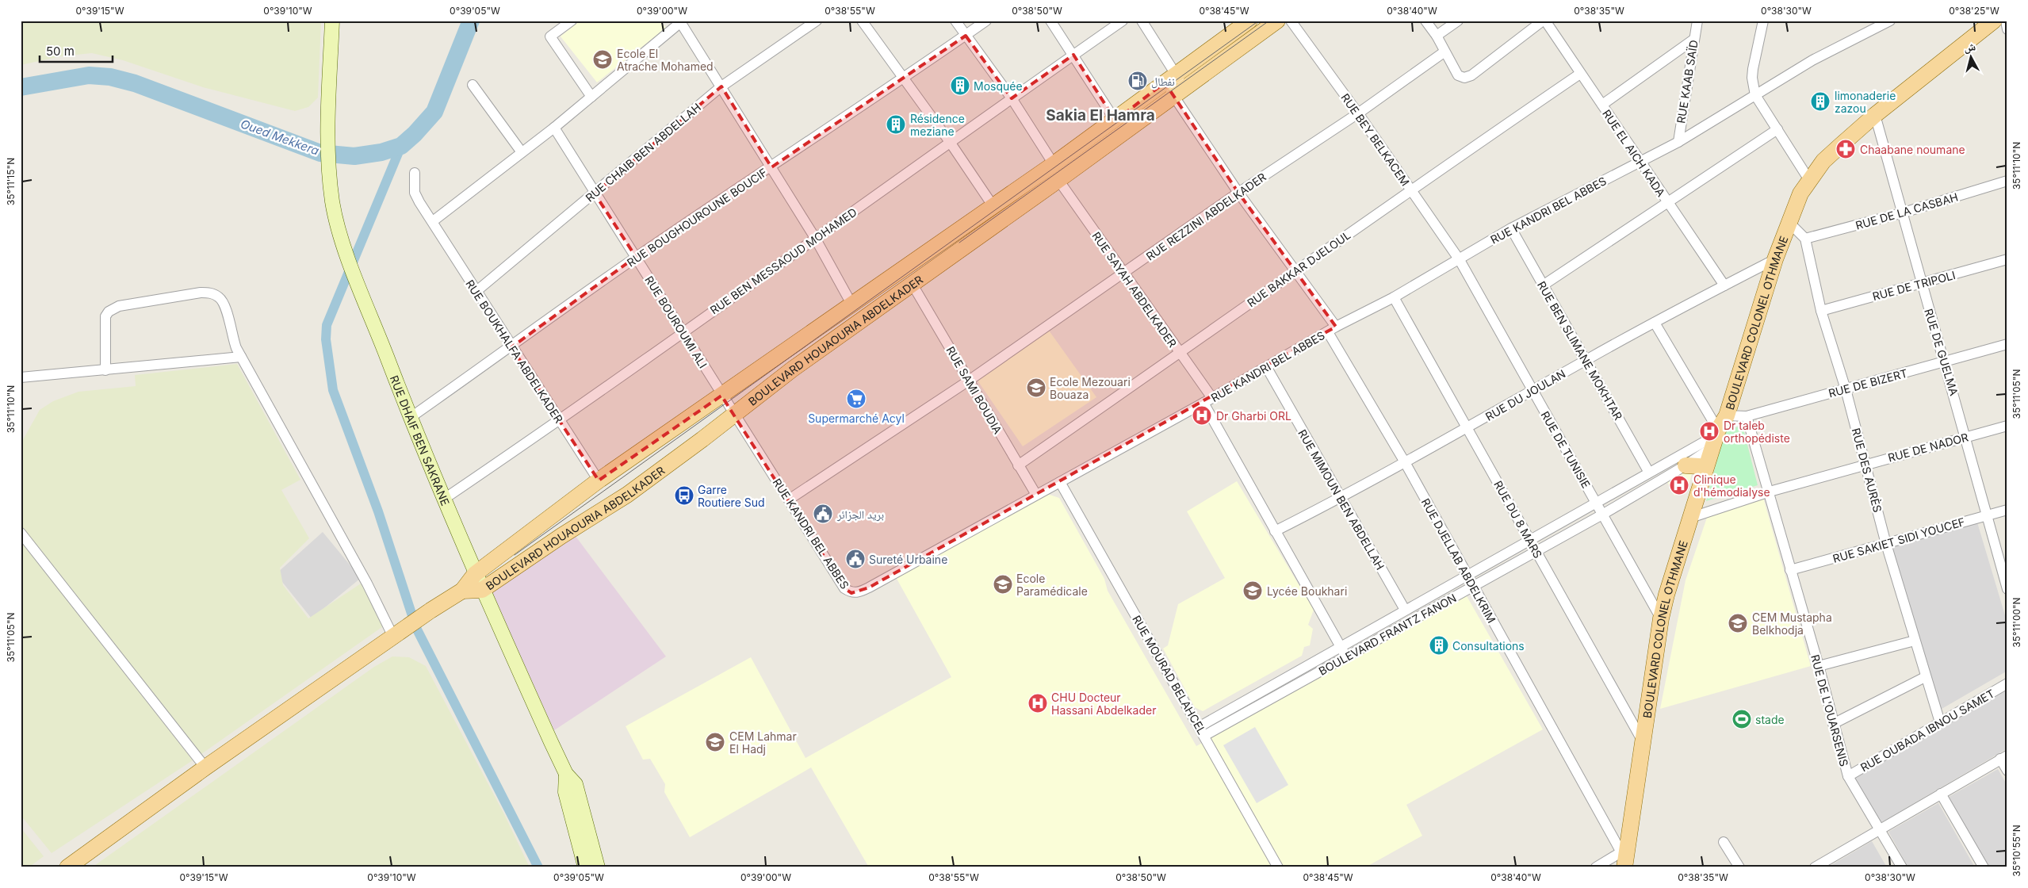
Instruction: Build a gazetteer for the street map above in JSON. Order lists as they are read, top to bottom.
{
  "streets": {
    "main road": ["BOULEVARD COLONEL OTHMANE", "BOULEVARD HOUAOURIA ABDELKADER", "RUE DHAIF BEN SAKRANE"],
    "street": [
      "RUE KAAB SAÏD",
      "RUE BEY BELKACEM",
      "RUE CHAIB BEN ABDELLAH",
      "RUE EL AICH KADA",
      "RUE KANDRI BEL ABBES",
      "RUE DE LA CASBAH",
      "RUE REZZINI ABDELKADER",
      "RUE BOUGHOUROUNE BOUCIF",
      "RUE BEN MESSAOUD MOHAMED",
      "RUE BAKKAR DJELOUL",
      "RUE DE TRIPOLI",
      "RUE SAYAH ABDELKADER",
      "RUE BOUROUMI ALI",
      "RUE BEN SLIMANE MOKHTAR",
      "RUE BOUKHALFA ABDELKADER",
      "RUE DE GUELMA",
      "RUE DE BIZERT",
      "RUE SAMI BOUDIA",
      "RUE DU JOULAN",
      "RUE DE NADOR",
      "RUE DE TUNISIE",
      "RUE DES AURÈS",
      "RUE MIMOUN BEN ABDELLAH",
      "RUE DU 8 MARS",
      "RUE SAKIET SIDI YOUCEF",
      "RUE DJELLAB ABDELKRIM",
      "BOULEVARD FRANTZ FANON",
      "RUE MOURAD BELAHCEL",
      "RUE DE L'OUARSENIS",
      "RUE OUBADA IBNOU SAMET"
    ]
  },
  "crossings": [
    ["RUE KAAB SAÏD", "RUE KANDRI BEL ABBES"],
    ["RUE BEY BELKACEM", "RUE KANDRI BEL ABBES"],
    ["RUE BEY BELKACEM", "RUE REZZINI ABDELKADER"],
    ["RUE BEY BELKACEM", "RUE BAKKAR DJELOUL"],
    ["RUE BEY BELKACEM", "RUE DE TUNISIE"],
    ["RUE CHAIB BEN ABDELLAH", "RUE BOUROUMI ALI"],
    ["RUE CHAIB BEN ABDELLAH", "RUE BOUKHALFA ABDELKADER"],
    ["RUE EL AICH KADA", "RUE KANDRI BEL ABBES"],
    ["RUE EL AICH KADA", "RUE BAKKAR DJELOUL"],
    ["RUE EL AICH KADA", "RUE DU JOULAN"],
    ["RUE KANDRI BEL ABBES", "RUE REZZINI ABDELKADER"],
    ["RUE KANDRI BEL ABBES", "RUE SAYAH ABDELKADER"],
    ["RUE KANDRI BEL ABBES", "RUE BOUROUMI ALI"],
    ["RUE KANDRI BEL ABBES", "BOULEVARD HOUAOURIA ABDELKADER"],
    ["RUE KANDRI BEL ABBES", "RUE BEN SLIMANE MOKHTAR"],
    ["RUE KANDRI BEL ABBES", "RUE SAMI BOUDIA"],
    ["RUE KANDRI BEL ABBES", "RUE DE TUNISIE"],
    ["RUE KANDRI BEL ABBES", "RUE MIMOUN BEN ABDELLAH"],
    ["RUE KANDRI BEL ABBES", "RUE DU 8 MARS"],
    ["RUE KANDRI BEL ABBES", "RUE DJELLAB ABDELKRIM"],
    ["RUE KANDRI BEL ABBES", "RUE MOURAD BELAHCEL"],
    ["RUE DE LA CASBAH", "RUE DE GUELMA"],
    ["RUE DE LA CASBAH", "RUE DES AURÈS"],
    ["RUE REZZINI ABDELKADER", "RUE SAYAH ABDELKADER"],
    ["RUE REZZINI ABDELKADER", "RUE SAMI BOUDIA"],
    ["RUE REZZINI ABDELKADER", "RUE DJELLAB ABDELKRIM"],
    ["RUE BOUGHOUROUNE BOUCIF", "RUE BOUROUMI ALI"],
    ["RUE BOUGHOUROUNE BOUCIF", "RUE BOUKHALFA ABDELKADER"],
    ["RUE BOUGHOUROUNE BOUCIF", "RUE DHAIF BEN SAKRANE"],
    ["RUE BEN MESSAOUD MOHAMED", "RUE BOUROUMI ALI"],
    ["RUE BEN MESSAOUD MOHAMED", "RUE BOUKHALFA ABDELKADER"],
    ["RUE BEN MESSAOUD MOHAMED", "RUE DHAIF BEN SAKRANE"],
    ["RUE BAKKAR DJELOUL", "RUE SAYAH ABDELKADER"],
    ["RUE BAKKAR DJELOUL", "RUE SAMI BOUDIA"],
    ["RUE BAKKAR DJELOUL", "RUE DJELLAB ABDELKRIM"],
    ["RUE DE TRIPOLI", "RUE DE GUELMA"],
    ["RUE DE TRIPOLI", "RUE DES AURÈS"],
    ["RUE SAYAH ABDELKADER", "BOULEVARD HOUAOURIA ABDELKADER"],
    ["RUE SAYAH ABDELKADER", "RUE DU JOULAN"],
    ["RUE SAYAH ABDELKADER", "BOULEVARD FRANTZ FANON"],
    ["RUE BOUROUMI ALI", "BOULEVARD HOUAOURIA ABDELKADER"],
    ["BOULEVARD COLONEL OTHMANE", "RUE DE GUELMA"],
    ["BOULEVARD COLONEL OTHMANE", "RUE DE BIZERT"],
    ["BOULEVARD COLONEL OTHMANE", "RUE DU JOULAN"],
    ["BOULEVARD COLONEL OTHMANE", "RUE DE NADOR"],
    ["BOULEVARD COLONEL OTHMANE", "RUE DE TUNISIE"],
    ["BOULEVARD COLONEL OTHMANE", "RUE DU 8 MARS"],
    ["BOULEVARD COLONEL OTHMANE", "RUE DJELLAB ABDELKRIM"],
    ["BOULEVARD COLONEL OTHMANE", "BOULEVARD FRANTZ FANON"],
    ["BOULEVARD HOUAOURIA ABDELKADER", "RUE BOUKHALFA ABDELKADER"],
    ["BOULEVARD HOUAOURIA ABDELKADER", "RUE SAMI BOUDIA"],
    ["BOULEVARD HOUAOURIA ABDELKADER", "RUE DHAIF BEN SAKRANE"],
    ["BOULEVARD HOUAOURIA ABDELKADER", "RUE DJELLAB ABDELKRIM"],
    ["RUE BEN SLIMANE MOKHTAR", "RUE DU JOULAN"],
    ["RUE DE GUELMA", "RUE DE BIZERT"],
    ["RUE DE GUELMA", "RUE DE NADOR"],
    ["RUE DE GUELMA", "RUE SAKIET SIDI YOUCEF"],
    ["RUE DE BIZERT", "RUE DES AURÈS"],
    ["RUE DE BIZERT", "RUE DE L'OUARSENIS"],
    ["RUE DU JOULAN", "RUE DE TUNISIE"],
    ["RUE DU JOULAN", "RUE MIMOUN BEN ABDELLAH"],
    ["RUE DU JOULAN", "RUE DU 8 MARS"],
    ["RUE DU JOULAN", "RUE DJELLAB ABDELKRIM"],
    ["RUE DE NADOR", "RUE DES AURÈS"],
    ["RUE DE NADOR", "RUE DE L'OUARSENIS"],
    ["RUE DE TUNISIE", "BOULEVARD FRANTZ FANON"],
    ["RUE DES AURÈS", "RUE SAKIET SIDI YOUCEF"],
    ["RUE DES AURÈS", "RUE OUBADA IBNOU SAMET"],
    ["RUE DU 8 MARS", "BOULEVARD FRANTZ FANON"],
    ["RUE SAKIET SIDI YOUCEF", "RUE DE L'OUARSENIS"],
    ["RUE DJELLAB ABDELKRIM", "BOULEVARD FRANTZ FANON"],
    ["BOULEVARD FRANTZ FANON", "RUE MOURAD BELAHCEL"],
    ["RUE DE L'OUARSENIS", "RUE OUBADA IBNOU SAMET"]
  ],
  "districts": ["Sakia El Hamra"],
  "water": ["Oued Mekkera"],
  "places": {
    "school or university": [
      "Ecole El Atrache Mohamed",
      "Ecole Mezouari Bouaza",
      "Ecole Paramédicale",
      "Lycée Boukhari",
      "CEM Mustapha Belkhodja",
      "CEM Lahmar El Hadj"
    ],
    "fuel station": ["نفطال"],
    "building": [
      "Mosquée",
      "limonaderie zazou",
      "Résidence meziane",
      "Consultations"
    ],
    "pharmacy": ["Chaabane noumane"],
    "supermarket": ["Supermarché Acyl"],
    "hospital": [
      "Dr Gharbi ORL",
      "Dr taleb orthopédiste",
      "Clinique d'hémodialyse",
      "CHU Docteur Hassani Abdelkader"
    ],
    "bus stop": ["Garre Routiere Sud"],
    "public building": ["بريد الجزائر", "Sureté Urbaine"],
    "sports": ["stade"]
  },
  "scale_bar": "50 m",
  "north": "top",
  "coordinates": [
    "0°39'15\"W",
    "0°39'10\"W",
    "0°39'05\"W",
    "0°39'00\"W",
    "0°38'55\"W",
    "0°38'50\"W",
    "0°38'45\"W",
    "0°38'40\"W",
    "0°38'35\"W",
    "0°38'30\"W",
    "0°38'25\"W",
    "35°11'10\"N",
    "35°11'15\"N",
    "35°11'05\"N",
    "35°11'00\"N",
    "35°10'55\"N"
  ]
}
